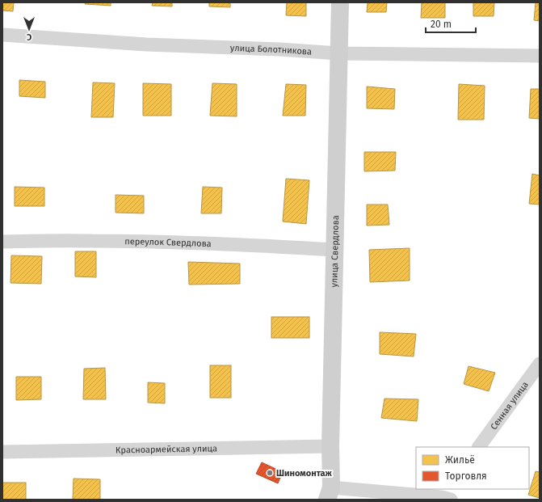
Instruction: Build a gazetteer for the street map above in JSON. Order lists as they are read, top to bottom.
{
  "streets": {
    "main road": ["улица Свердлова"],
    "street": [
      "улица Болотникова",
      "переулок Свердлова",
      "Сенная улица",
      "Красноармейская улица"
    ]
  },
  "crossings": [
    ["улица Болотникова", "улица Свердлова"],
    ["переулок Свердлова", "улица Свердлова"],
    ["улица Свердлова", "Красноармейская улица"]
  ],
  "places": ["Шиномонтаж"],
  "legend": ["Жильё", "Торговля"],
  "scale_bar": "20 m",
  "north": "bottom"
}
